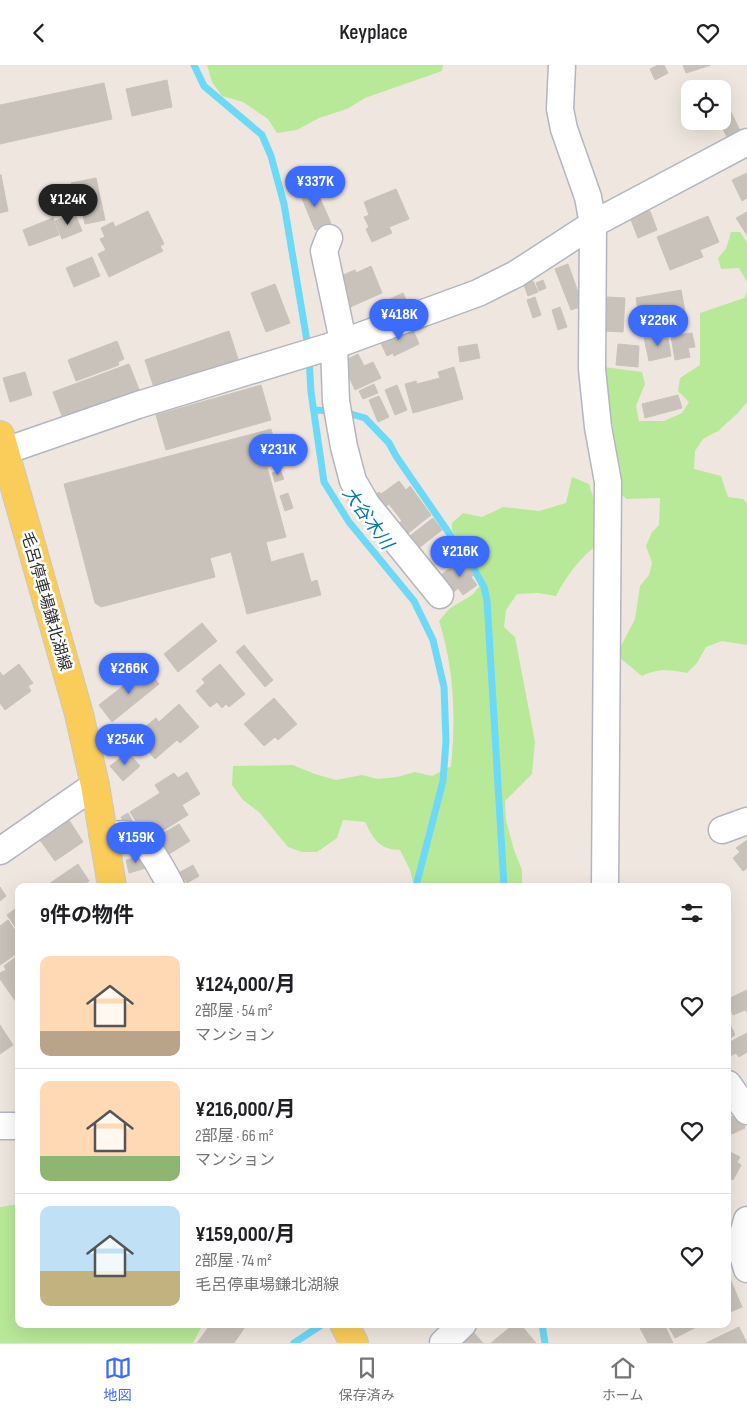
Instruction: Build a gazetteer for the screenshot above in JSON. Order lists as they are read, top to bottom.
{
  "streets": {
    "main road": ["毛呂停車場鎌北湖線"]
  },
  "water": ["大谷木川"],
  "page": {
    "header": "Keyplace",
    "price": [
      "¥337K",
      "¥124K",
      "¥418K",
      "¥226K",
      "¥231K",
      "¥216K",
      "¥266K",
      "¥254K",
      "¥159K"
    ],
    "heading": "9件の物件",
    "list": [
      {
        "name": "¥124,000/月",
        "note": "2部屋 · 54 m² · マンション"
      },
      {
        "name": "¥216,000/月",
        "note": "2部屋 · 66 m² · マンション"
      },
      {
        "name": "¥159,000/月",
        "note": "2部屋 · 74 m² · 毛呂停車場鎌北湖線"
      }
    ],
    "tabs": ["地図", "保存済み", "ホーム"]
  }
}
